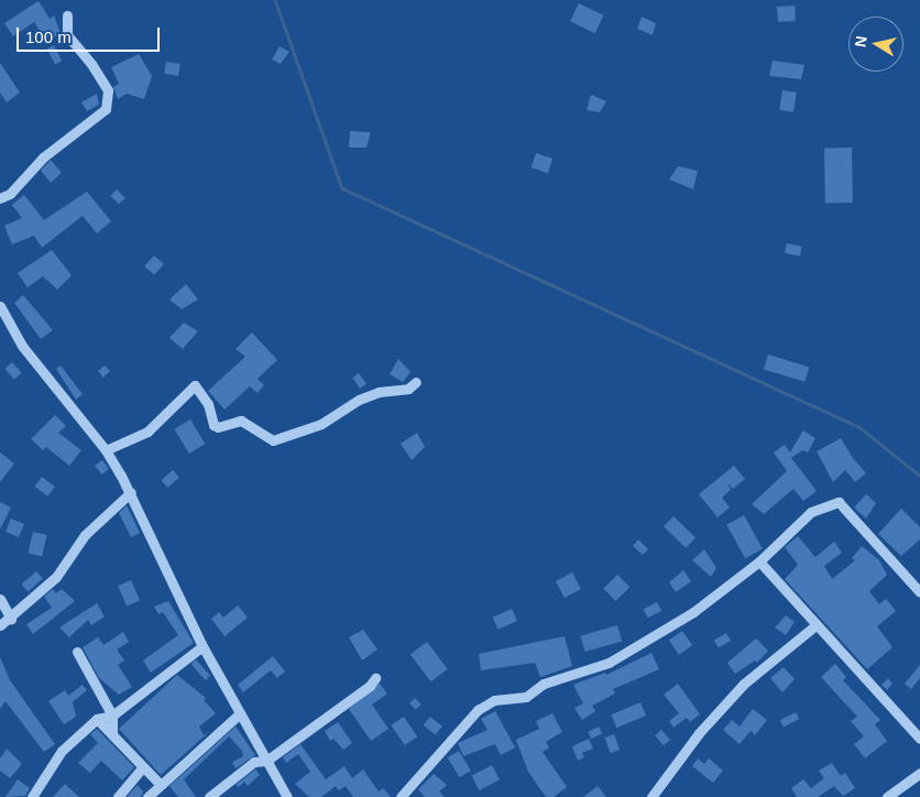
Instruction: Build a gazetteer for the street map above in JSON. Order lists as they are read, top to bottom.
{
  "scale_bar": "100 m",
  "north": "left"
}
